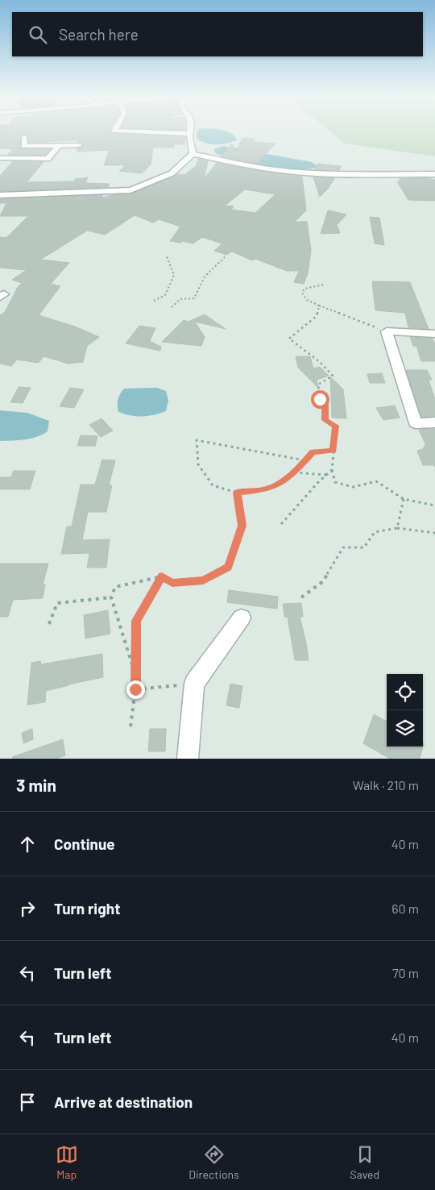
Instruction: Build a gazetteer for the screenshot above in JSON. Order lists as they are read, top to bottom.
{
  "page": {
    "search": "Search here",
    "heading": ["3 min", "Walk · 210 m"],
    "list": [
      ["Continue", "40 m"],
      ["Turn right", "60 m"],
      ["Turn left", "70 m"],
      ["Turn left", "40 m"],
      "Arrive at destination"
    ],
    "nav": ["Map", "Directions", "Saved"]
  }
}
